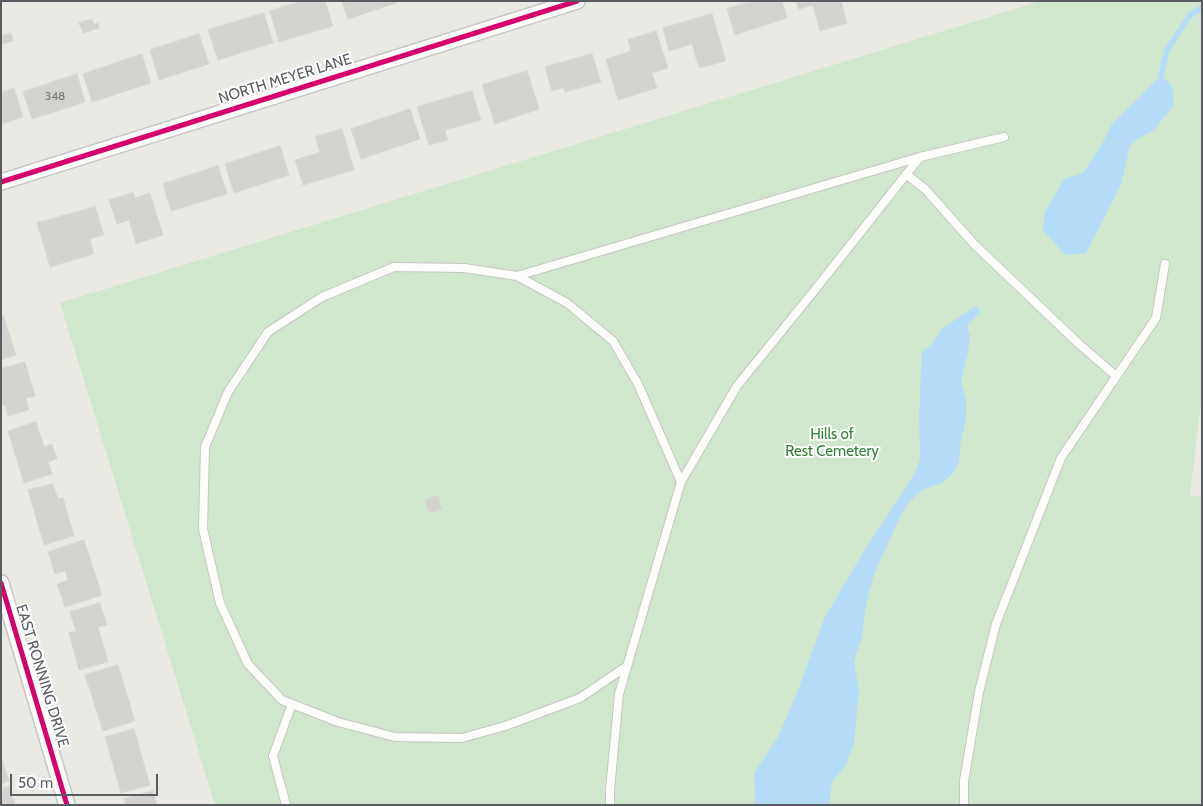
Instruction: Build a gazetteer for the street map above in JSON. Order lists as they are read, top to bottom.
{
  "streets": {
    "street": ["NORTH MEYER LANE", "EAST RONNING DRIVE"]
  },
  "parks": ["Hills of Rest Cemetery"],
  "house_numbers": ["348"],
  "scale_bar": "50 m"
}
